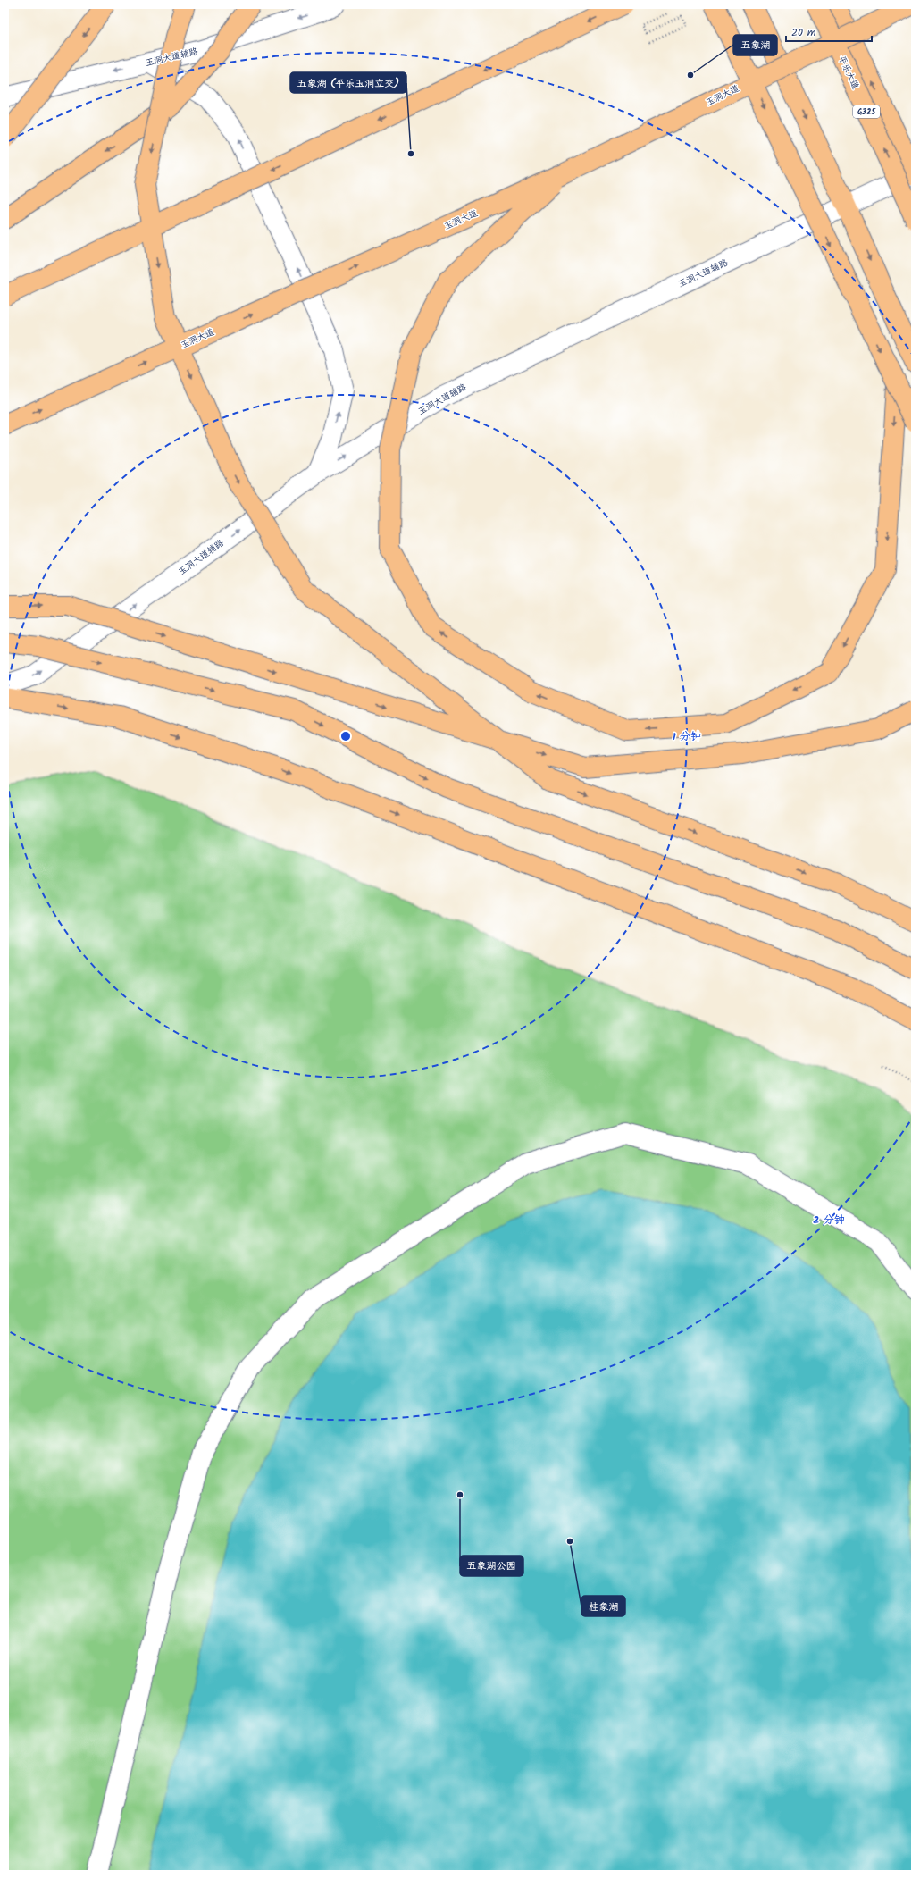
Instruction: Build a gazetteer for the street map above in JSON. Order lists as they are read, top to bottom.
{
  "streets": {
    "main road": ["平乐大道", "玉洞大道", "G325"],
    "street": ["玉洞大道辅路"]
  },
  "places": [
    "五象湖",
    "五象湖 (平乐玉洞立交)",
    "五象湖公园",
    "桂象湖"
  ],
  "scale_bar": "20 m",
  "rings": ["1 分钟", "2 分钟"]
}
